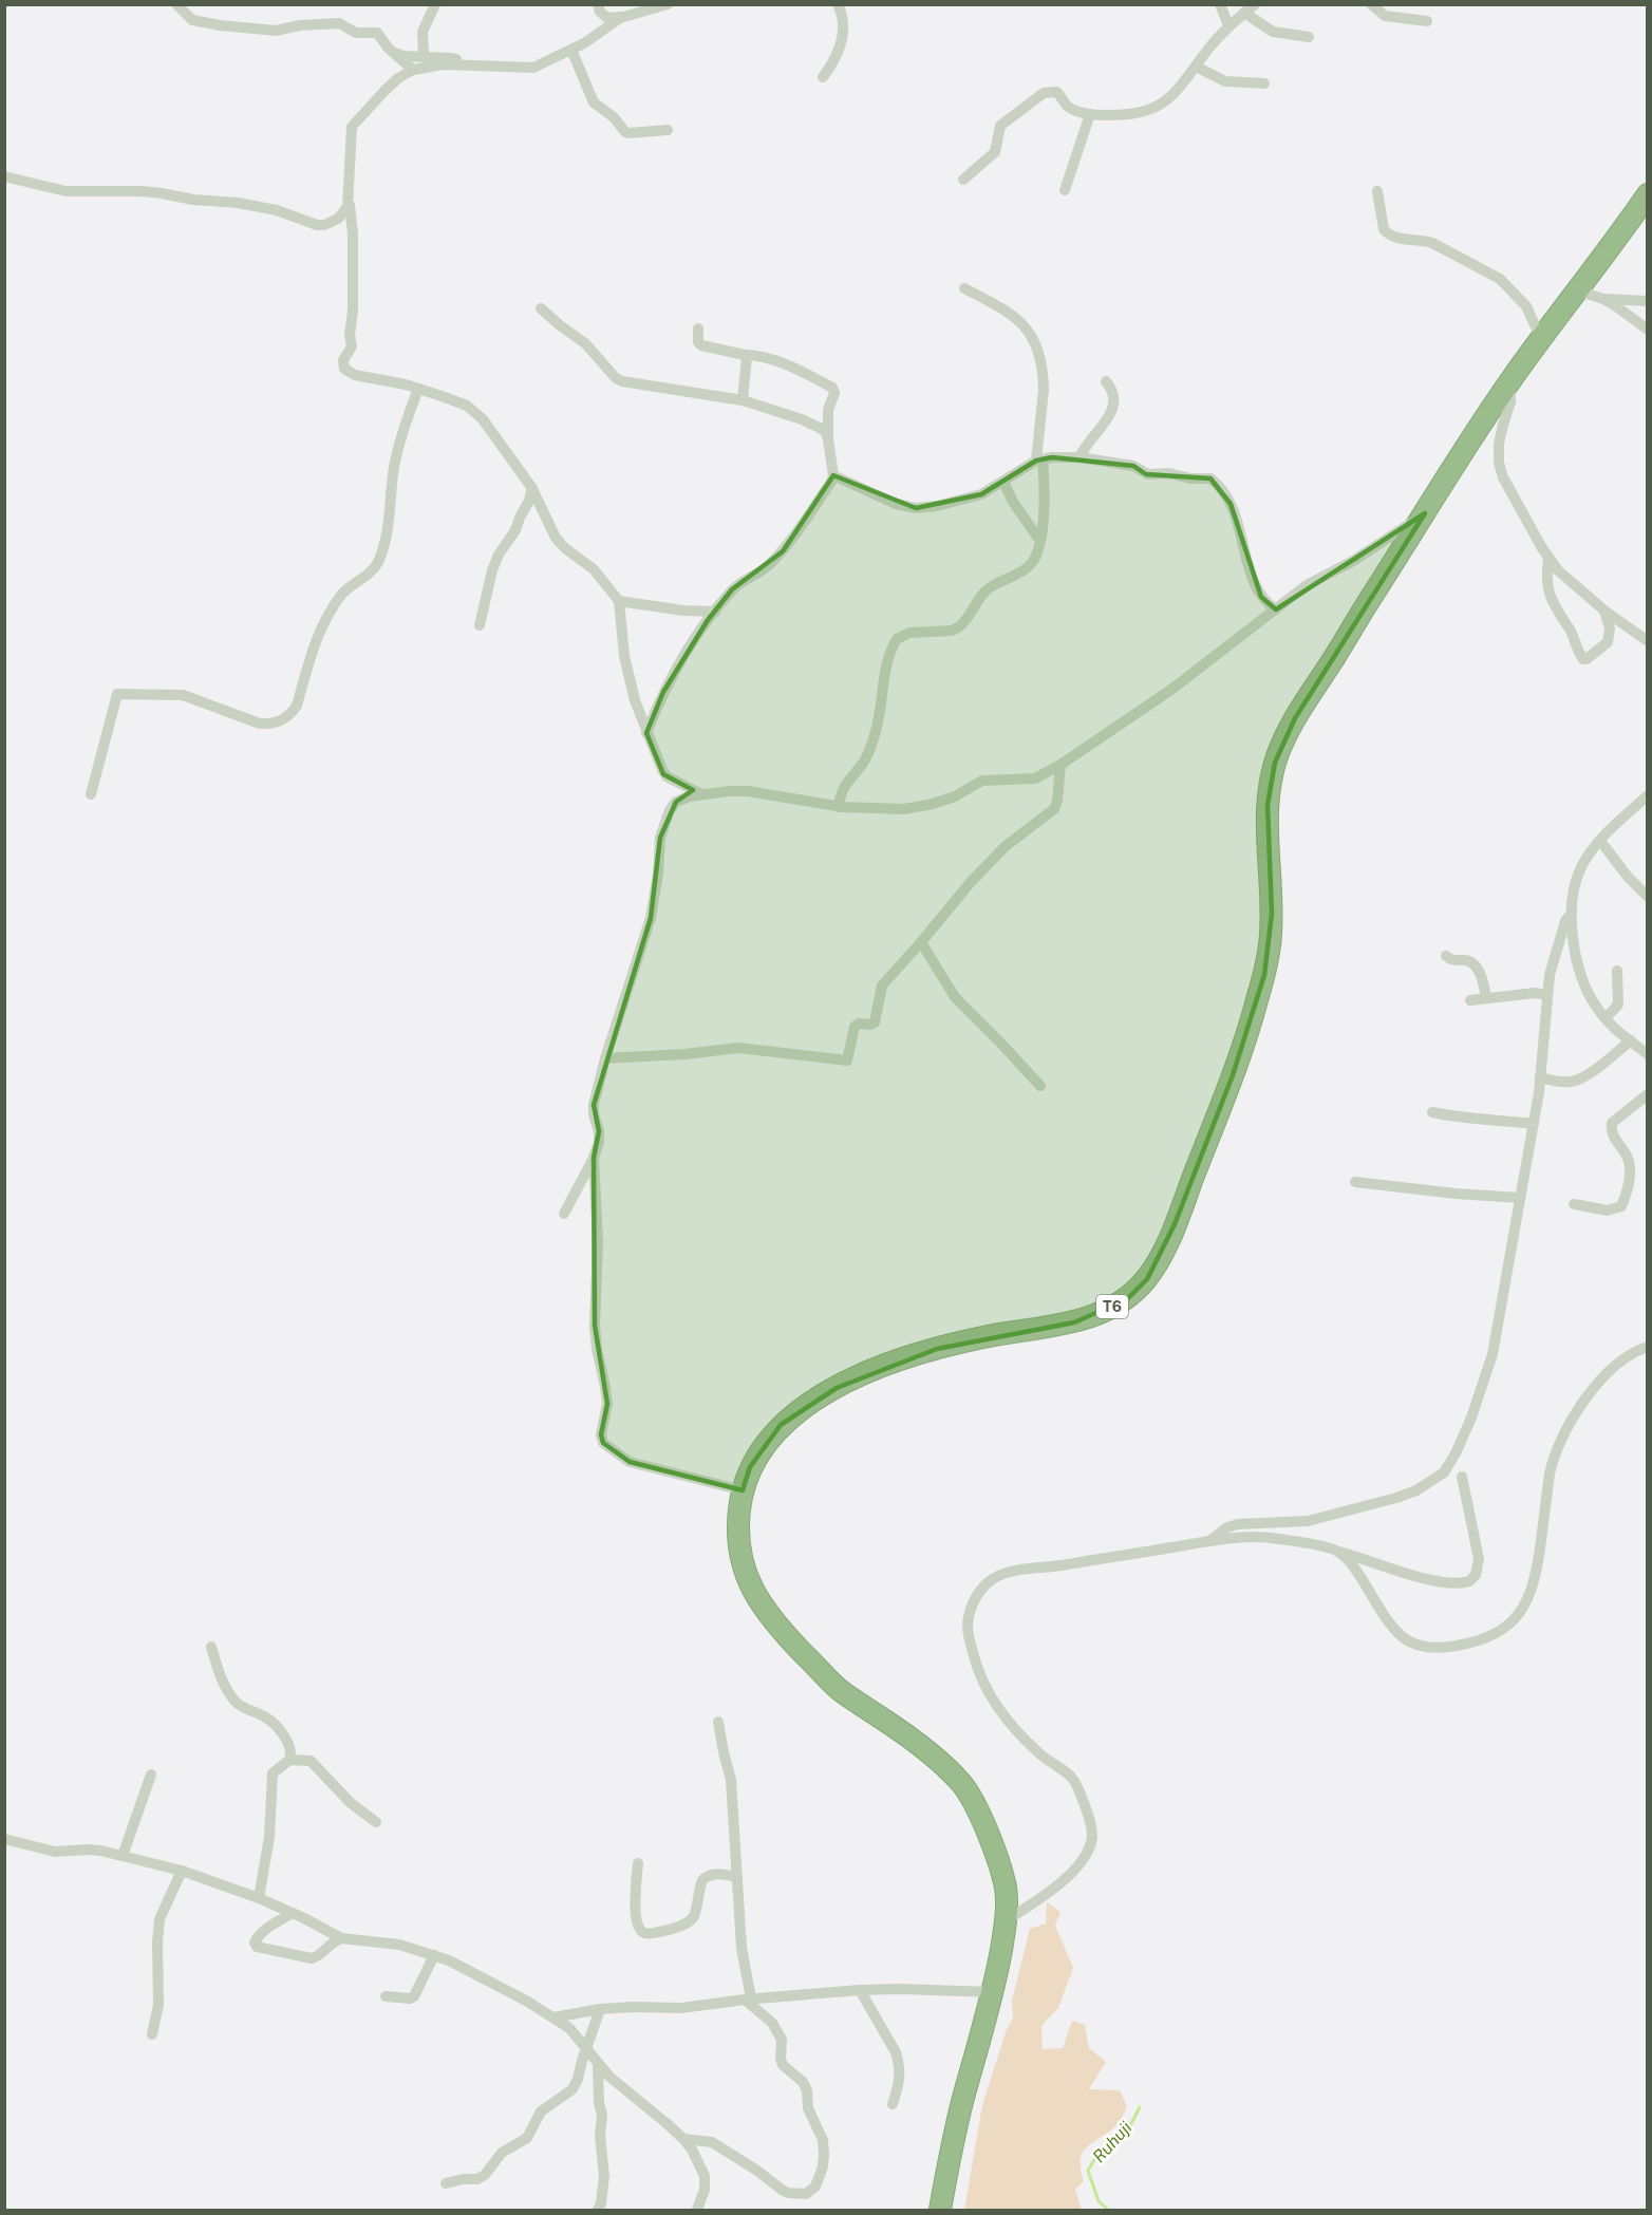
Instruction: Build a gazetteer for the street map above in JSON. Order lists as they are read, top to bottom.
{
  "streets": {
    "highway": ["T6"]
  },
  "water": ["Ruhuji"]
}
